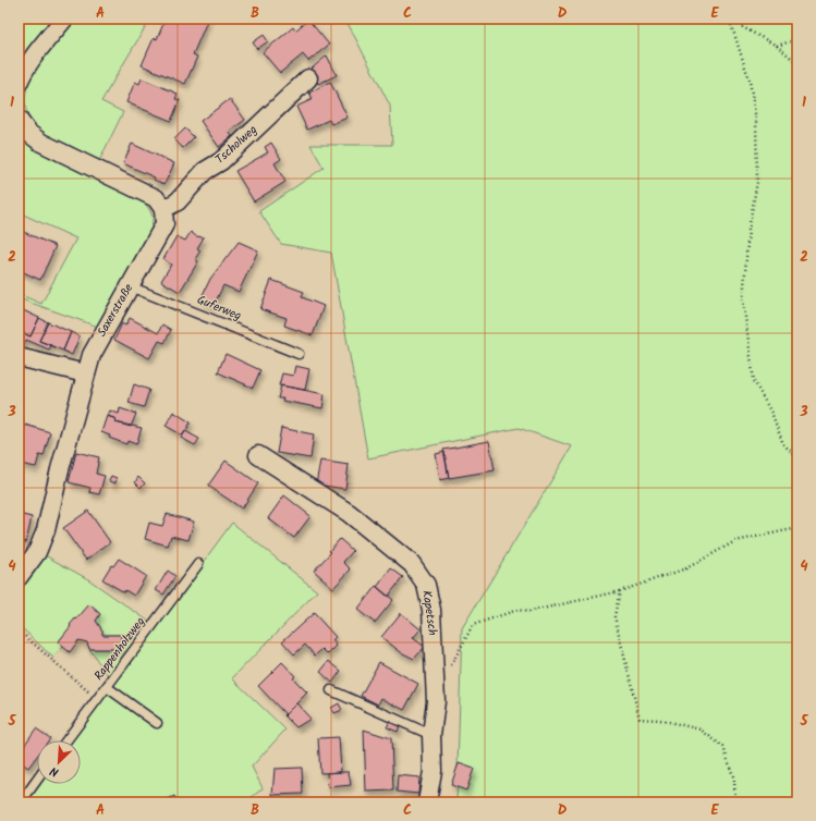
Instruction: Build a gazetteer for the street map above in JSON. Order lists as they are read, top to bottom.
{
  "streets": {
    "street": ["Tscholweg", "Saxerstraße", "Kapetsch"],
    "lane": ["Guferweg", "Rappenholzweg"]
  },
  "crossings": [
    ["Tscholweg", "Saxerstraße"],
    ["Guferweg", "Saxerstraße"]
  ],
  "north": "bottom left",
  "grid": {
    "columns": [
      "A",
      "B",
      "C",
      "D",
      "E"
    ],
    "rows": [
      "1",
      "2",
      "3",
      "4",
      "5"
    ]
  }
}
